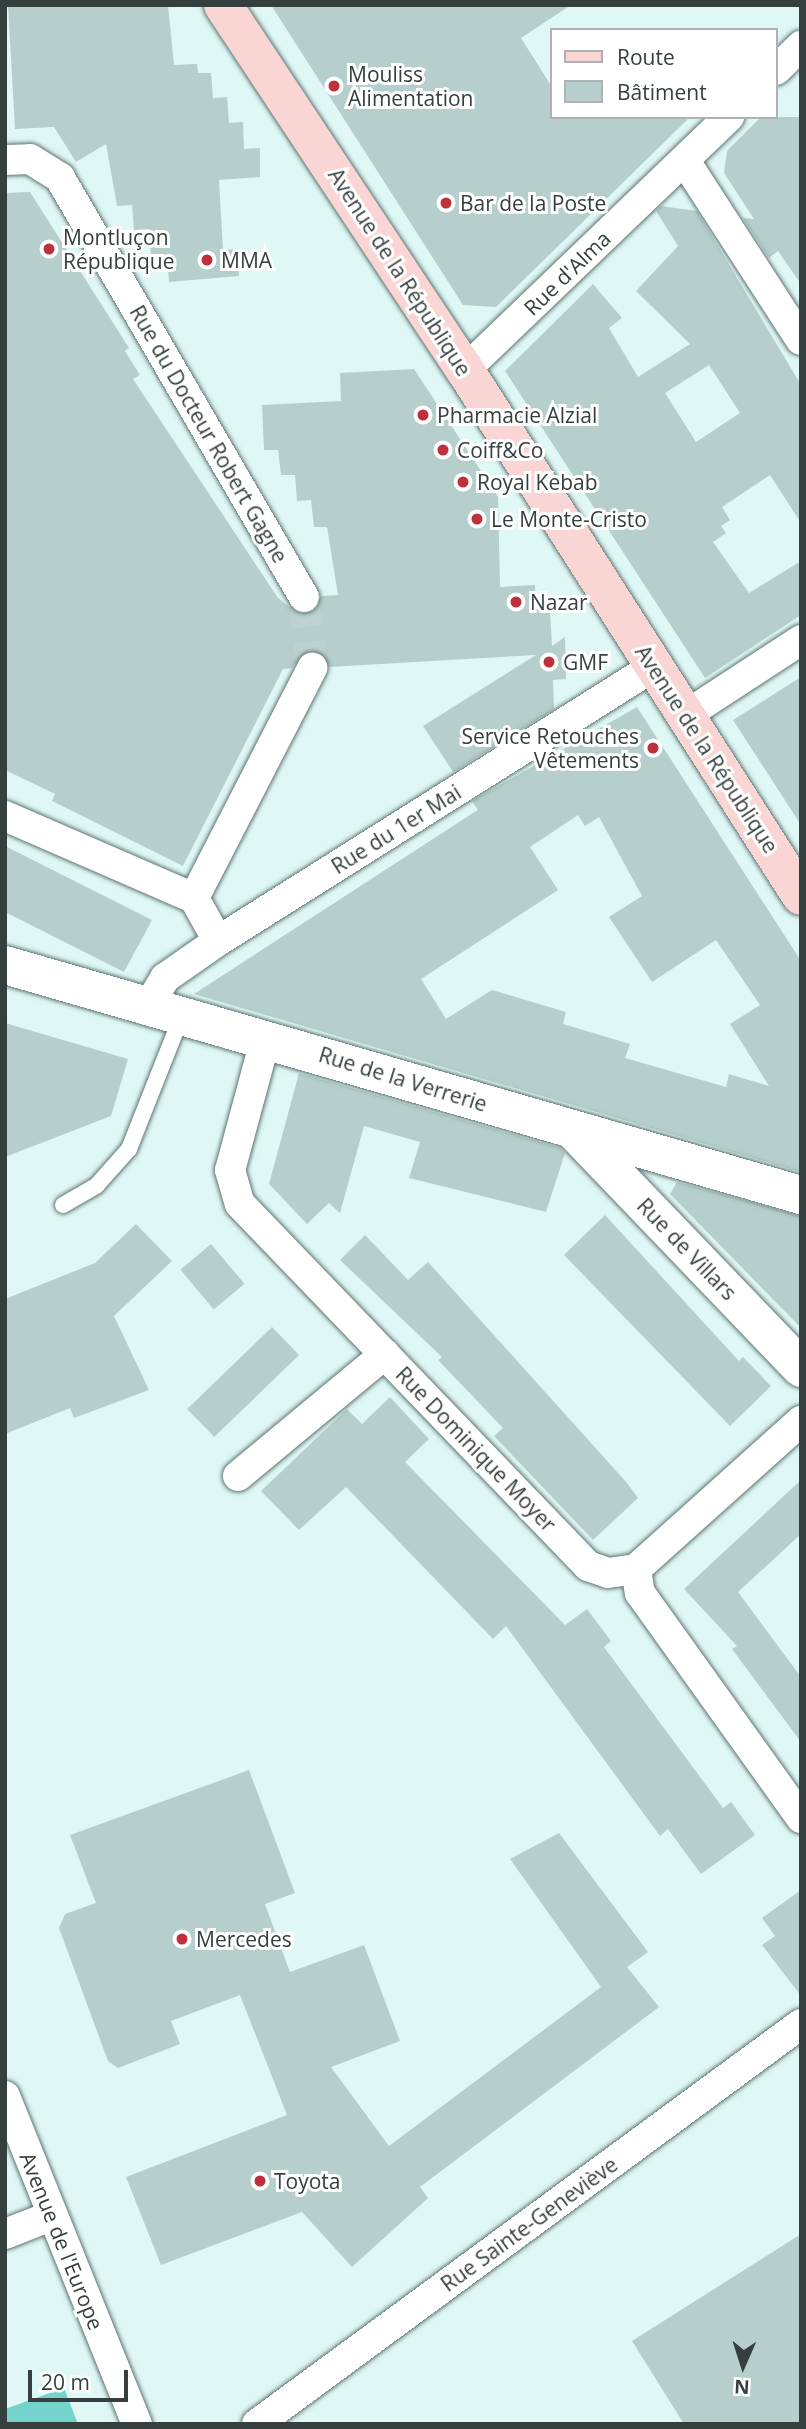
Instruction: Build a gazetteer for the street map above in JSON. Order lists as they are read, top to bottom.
{
  "streets": {
    "main road": ["Avenue de la République", "Rue de la Verrerie", "Rue de Villars"],
    "street": [
      "Rue d'Alma",
      "Rue du Docteur Robert Gagne",
      "Rue du 1er Mai",
      "Rue Dominique Moyer",
      "Rue Sainte-Geneviève",
      "Avenue de l'Europe"
    ]
  },
  "crossings": [
    ["Avenue de la République", "Rue d'Alma"],
    ["Avenue de la République", "Rue du 1er Mai"],
    ["Rue du 1er Mai", "Rue de la Verrerie"],
    ["Rue de la Verrerie", "Rue de Villars"],
    ["Rue de la Verrerie", "Rue Dominique Moyer"]
  ],
  "places": [
    "Mouliss Alimentation",
    "Bar de la Poste",
    "Montluçon République",
    "MMA",
    "Pharmacie Alzial",
    "Coiff&Co",
    "Royal Kebab",
    "Le Monte-Cristo",
    "Nazar",
    "GMF",
    "Service Retouches Vêtements",
    "Mercedes",
    "Toyota"
  ],
  "legend": ["Route", "Bâtiment"],
  "scale_bar": "20 m",
  "north": "bottom"
}
